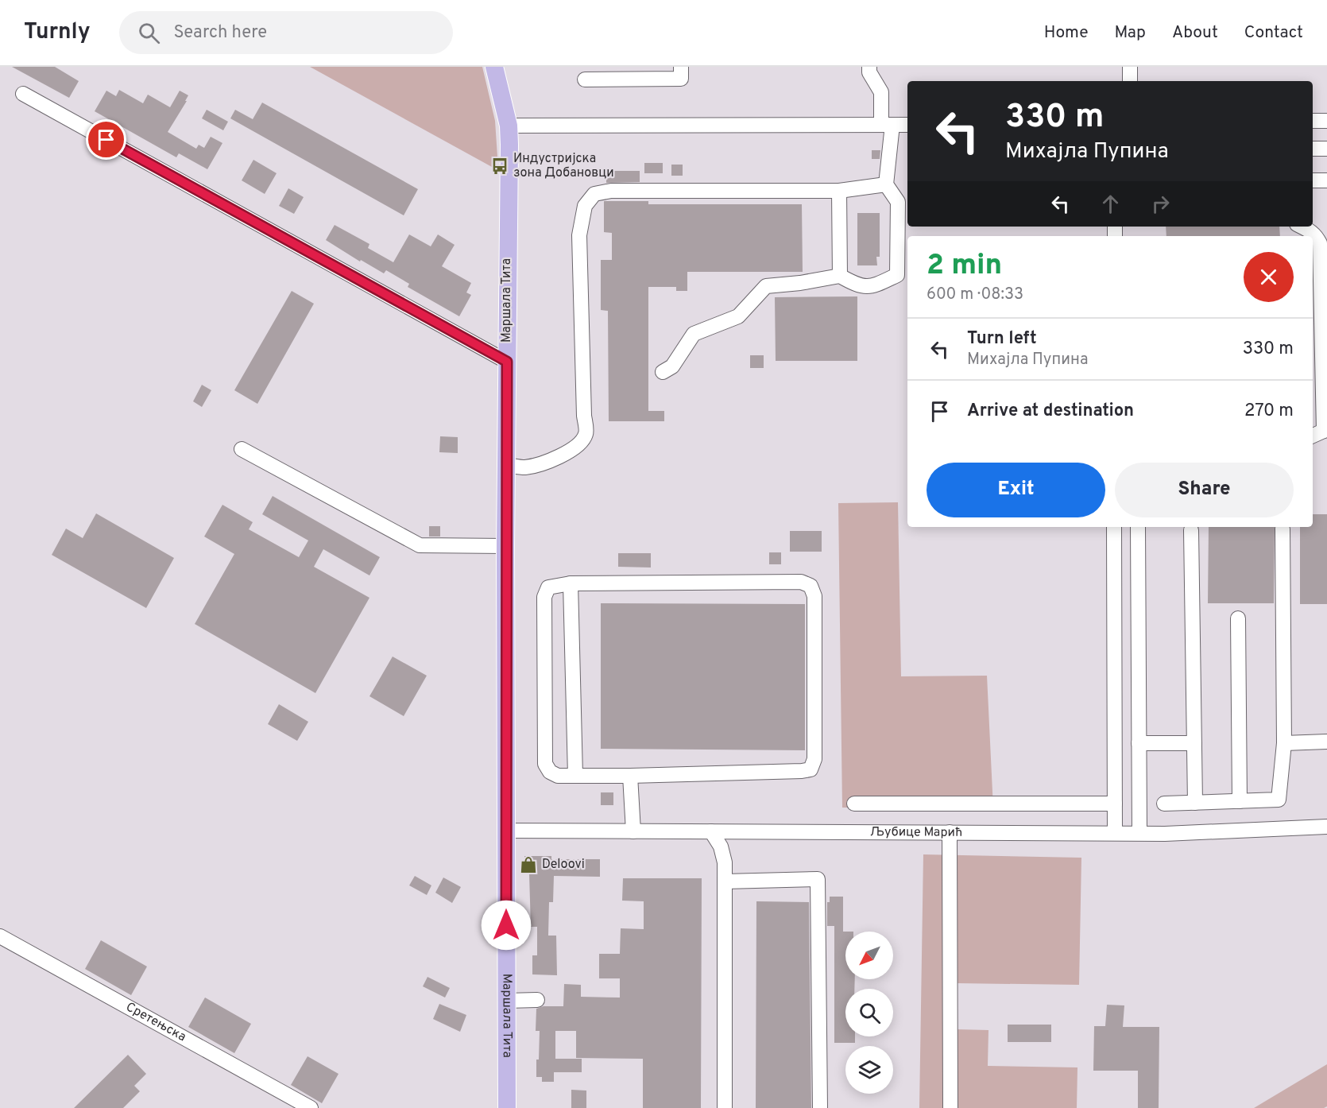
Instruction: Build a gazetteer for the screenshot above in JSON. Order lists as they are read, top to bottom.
{
  "streets": {
    "main road": ["Маршала Тита"],
    "street": ["Љубице Марић", "Сретењска"]
  },
  "crossings": [
    ["Маршала Тита", "Љубице Марић"]
  ],
  "places": {
    "bus stop": ["Индустријска зона Добановци"],
    "shop": ["Deloovi"]
  },
  "north": "bottom left",
  "page": {
    "header": "Turnly",
    "search": "Search here",
    "nav": [
      "Home",
      "Map",
      "About",
      "Contact"
    ],
    "turn": ["330 m", "Михајла Пупина"],
    "heading": ["2 min", "600 m · 08:33"],
    "list": [
      {
        "name": "Turn left",
        "note": "Михајла Пупина",
        "value": "330 m"
      },
      {
        "name": "Arrive at destination",
        "value": "270 m"
      }
    ],
    "buttons": ["Exit", "Share"]
  }
}
